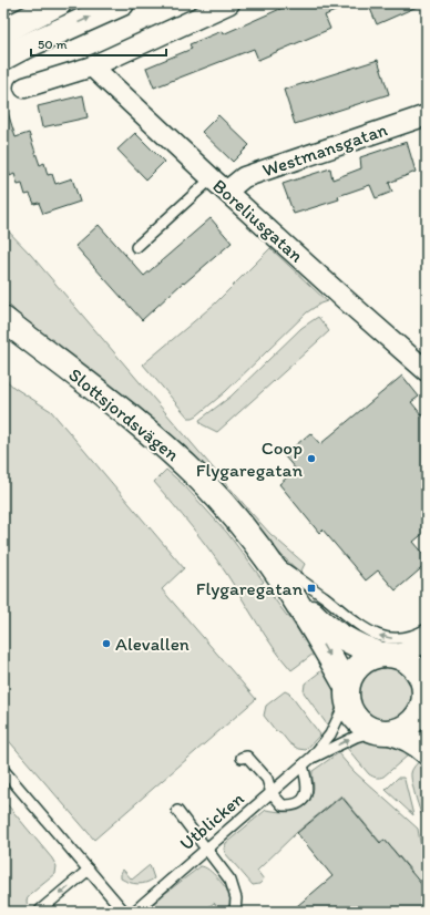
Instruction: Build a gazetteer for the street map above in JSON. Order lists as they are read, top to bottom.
{
  "streets": {
    "main road": ["Slottsjordsvägen"],
    "street": ["Westmansgatan", "Boreliusgatan"],
    "lane": ["Utblicken"]
  },
  "crossings": [
    ["Westmansgatan", "Boreliusgatan"]
  ],
  "places": {
    "other": ["Coop Flygaregatan", "Alevallen"],
    "transit": ["Flygaregatan"]
  },
  "scale_bar": "50 m"
}
